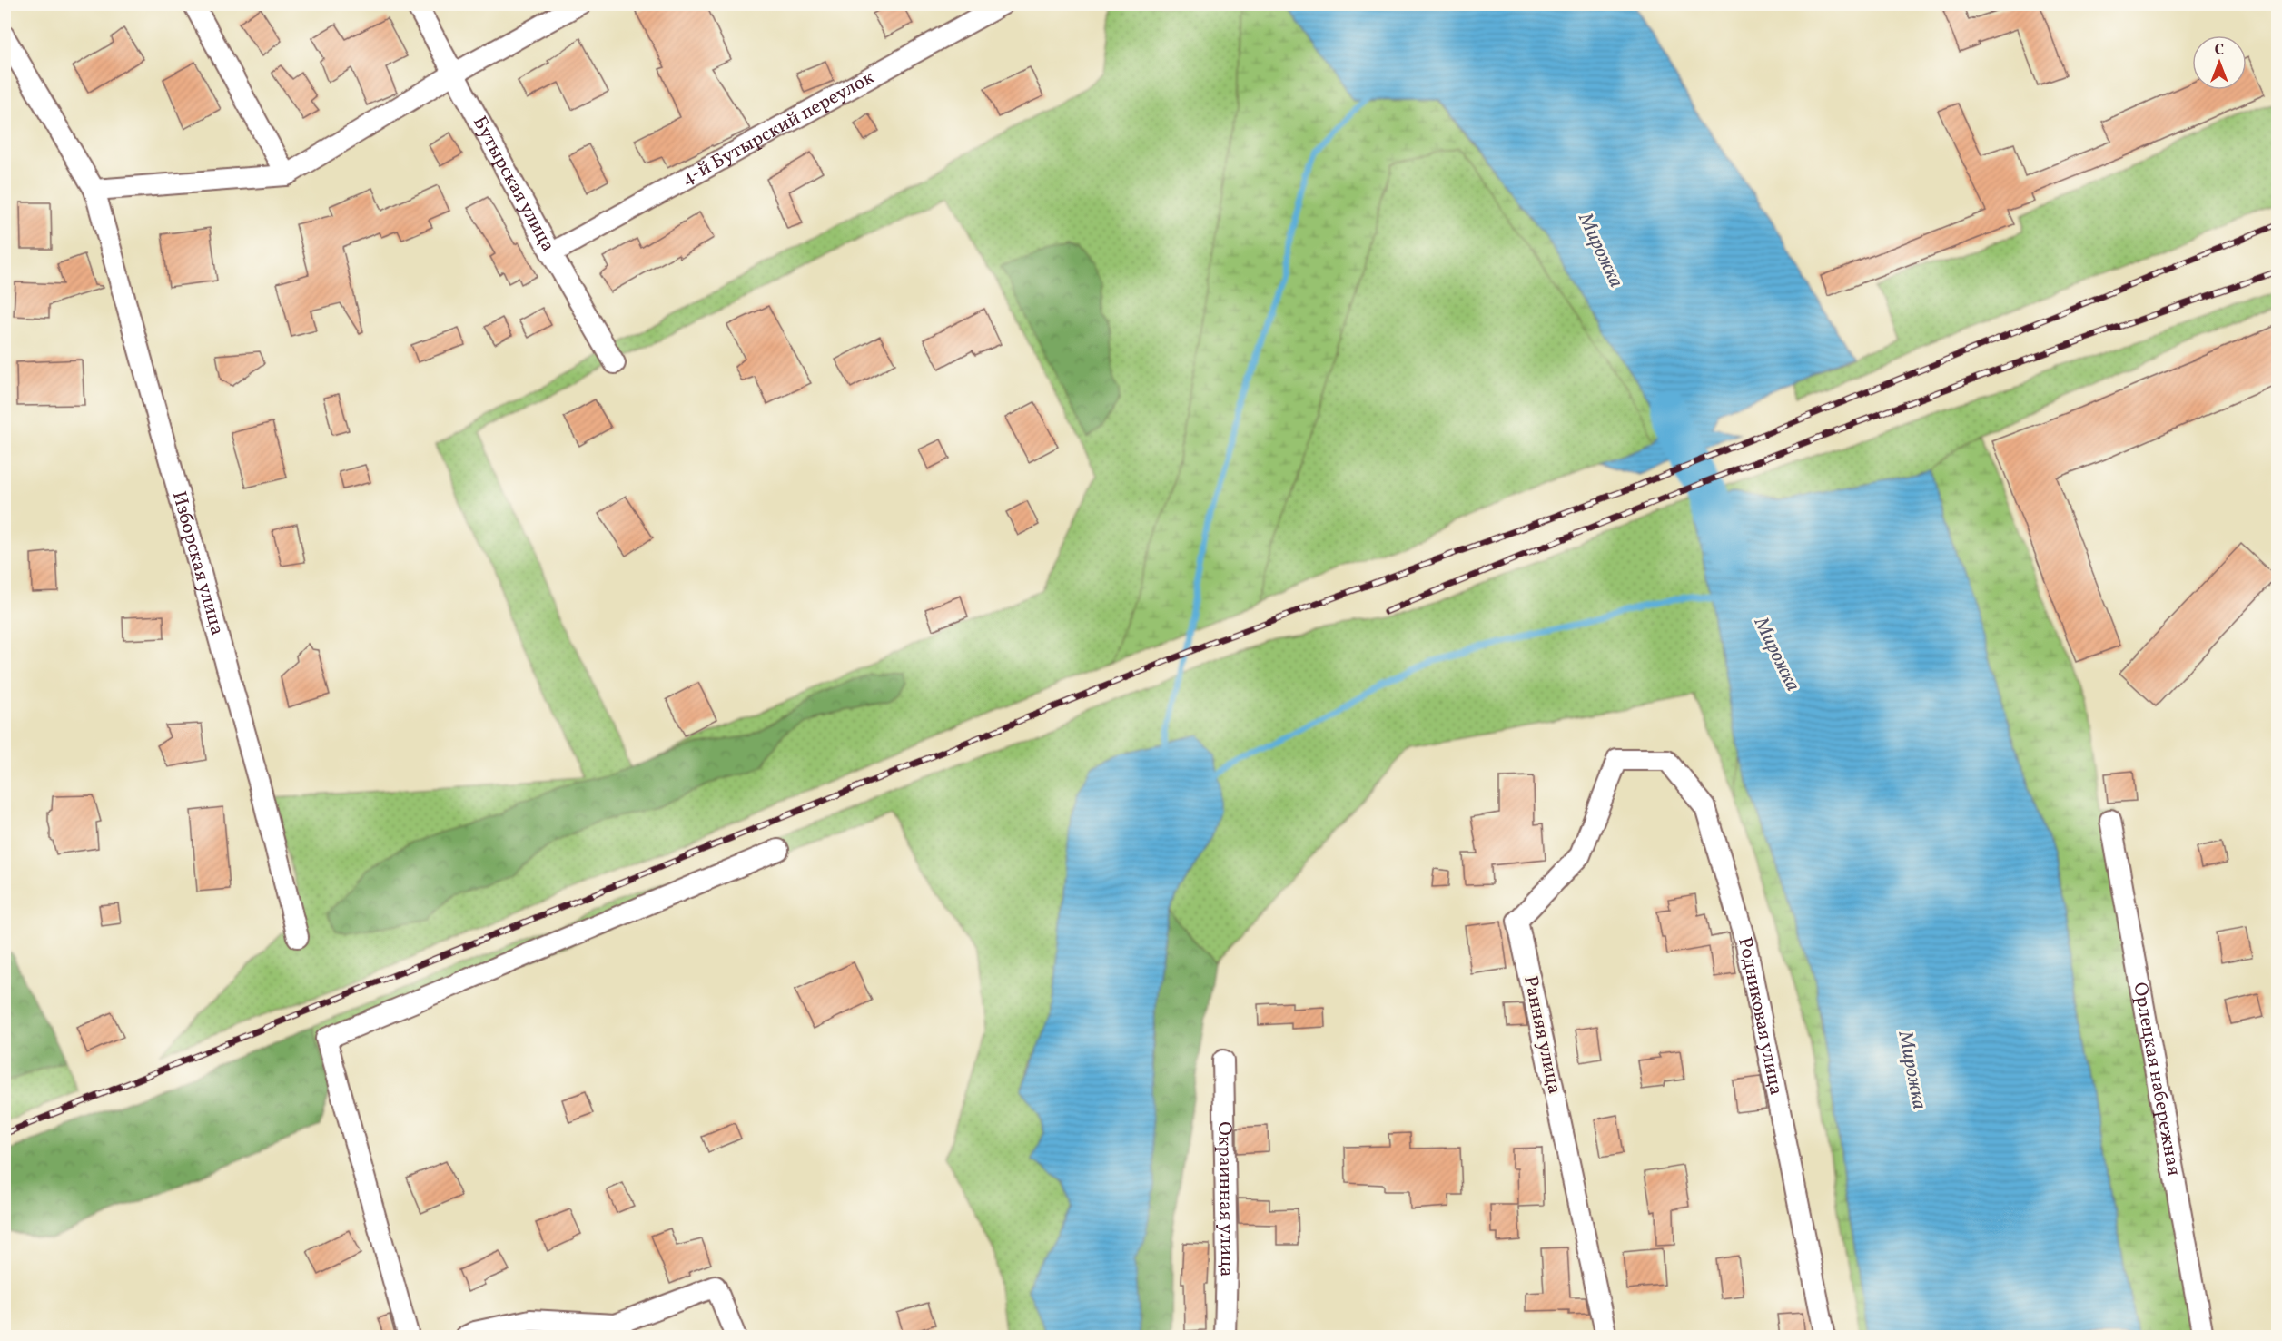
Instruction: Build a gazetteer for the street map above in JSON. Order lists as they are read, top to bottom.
{
  "streets": {
    "street": [
      "4-й Бутырский переулок",
      "Бутырская улица",
      "Изборская улица",
      "Родниковая улица",
      "Ранняя улица",
      "Орлецкая набережная",
      "Окраинная улица"
    ]
  },
  "crossings": [
    ["4-й Бутырский переулок", "Бутырская улица"],
    ["Родниковая улица", "Ранняя улица"]
  ],
  "water": ["Мирожка"],
  "north": "top"
}
